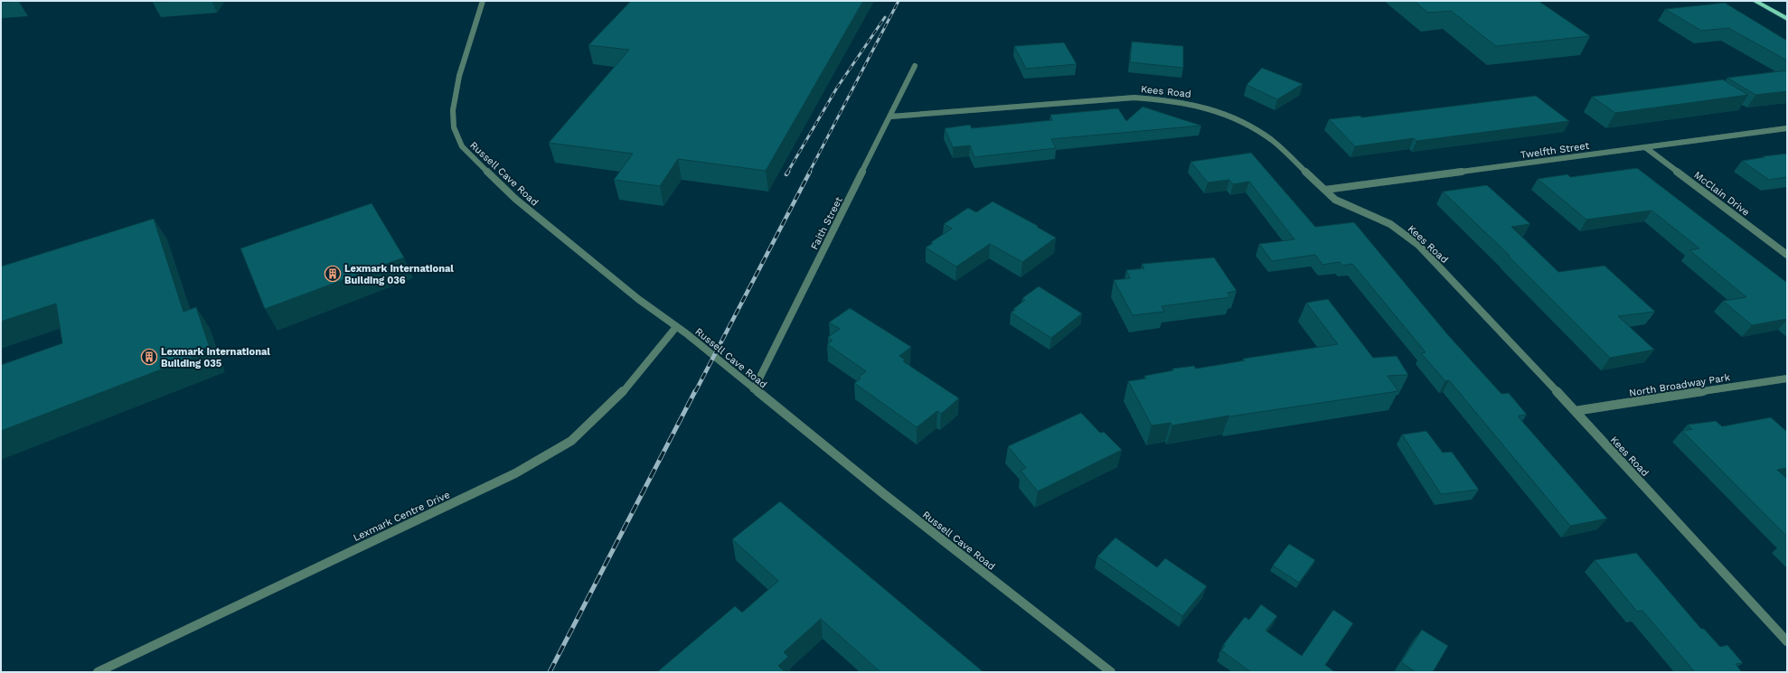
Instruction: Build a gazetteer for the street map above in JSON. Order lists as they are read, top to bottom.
{
  "streets": {
    "street": [
      "Kees Road",
      "Twelfth Street",
      "Russell Cave Road",
      "McClain Drive",
      "Faith Street",
      "North Broadway Park",
      "Lexmark Centre Drive"
    ]
  },
  "crossings": [
    ["Kees Road", "Twelfth Street"],
    ["Kees Road", "Faith Street"],
    ["Kees Road", "North Broadway Park"],
    ["Twelfth Street", "McClain Drive"],
    ["Russell Cave Road", "Faith Street"],
    ["Russell Cave Road", "Lexmark Centre Drive"]
  ],
  "places": {
    "building": ["Lexmark International Building 036", "Lexmark International Building 035"]
  }
}
